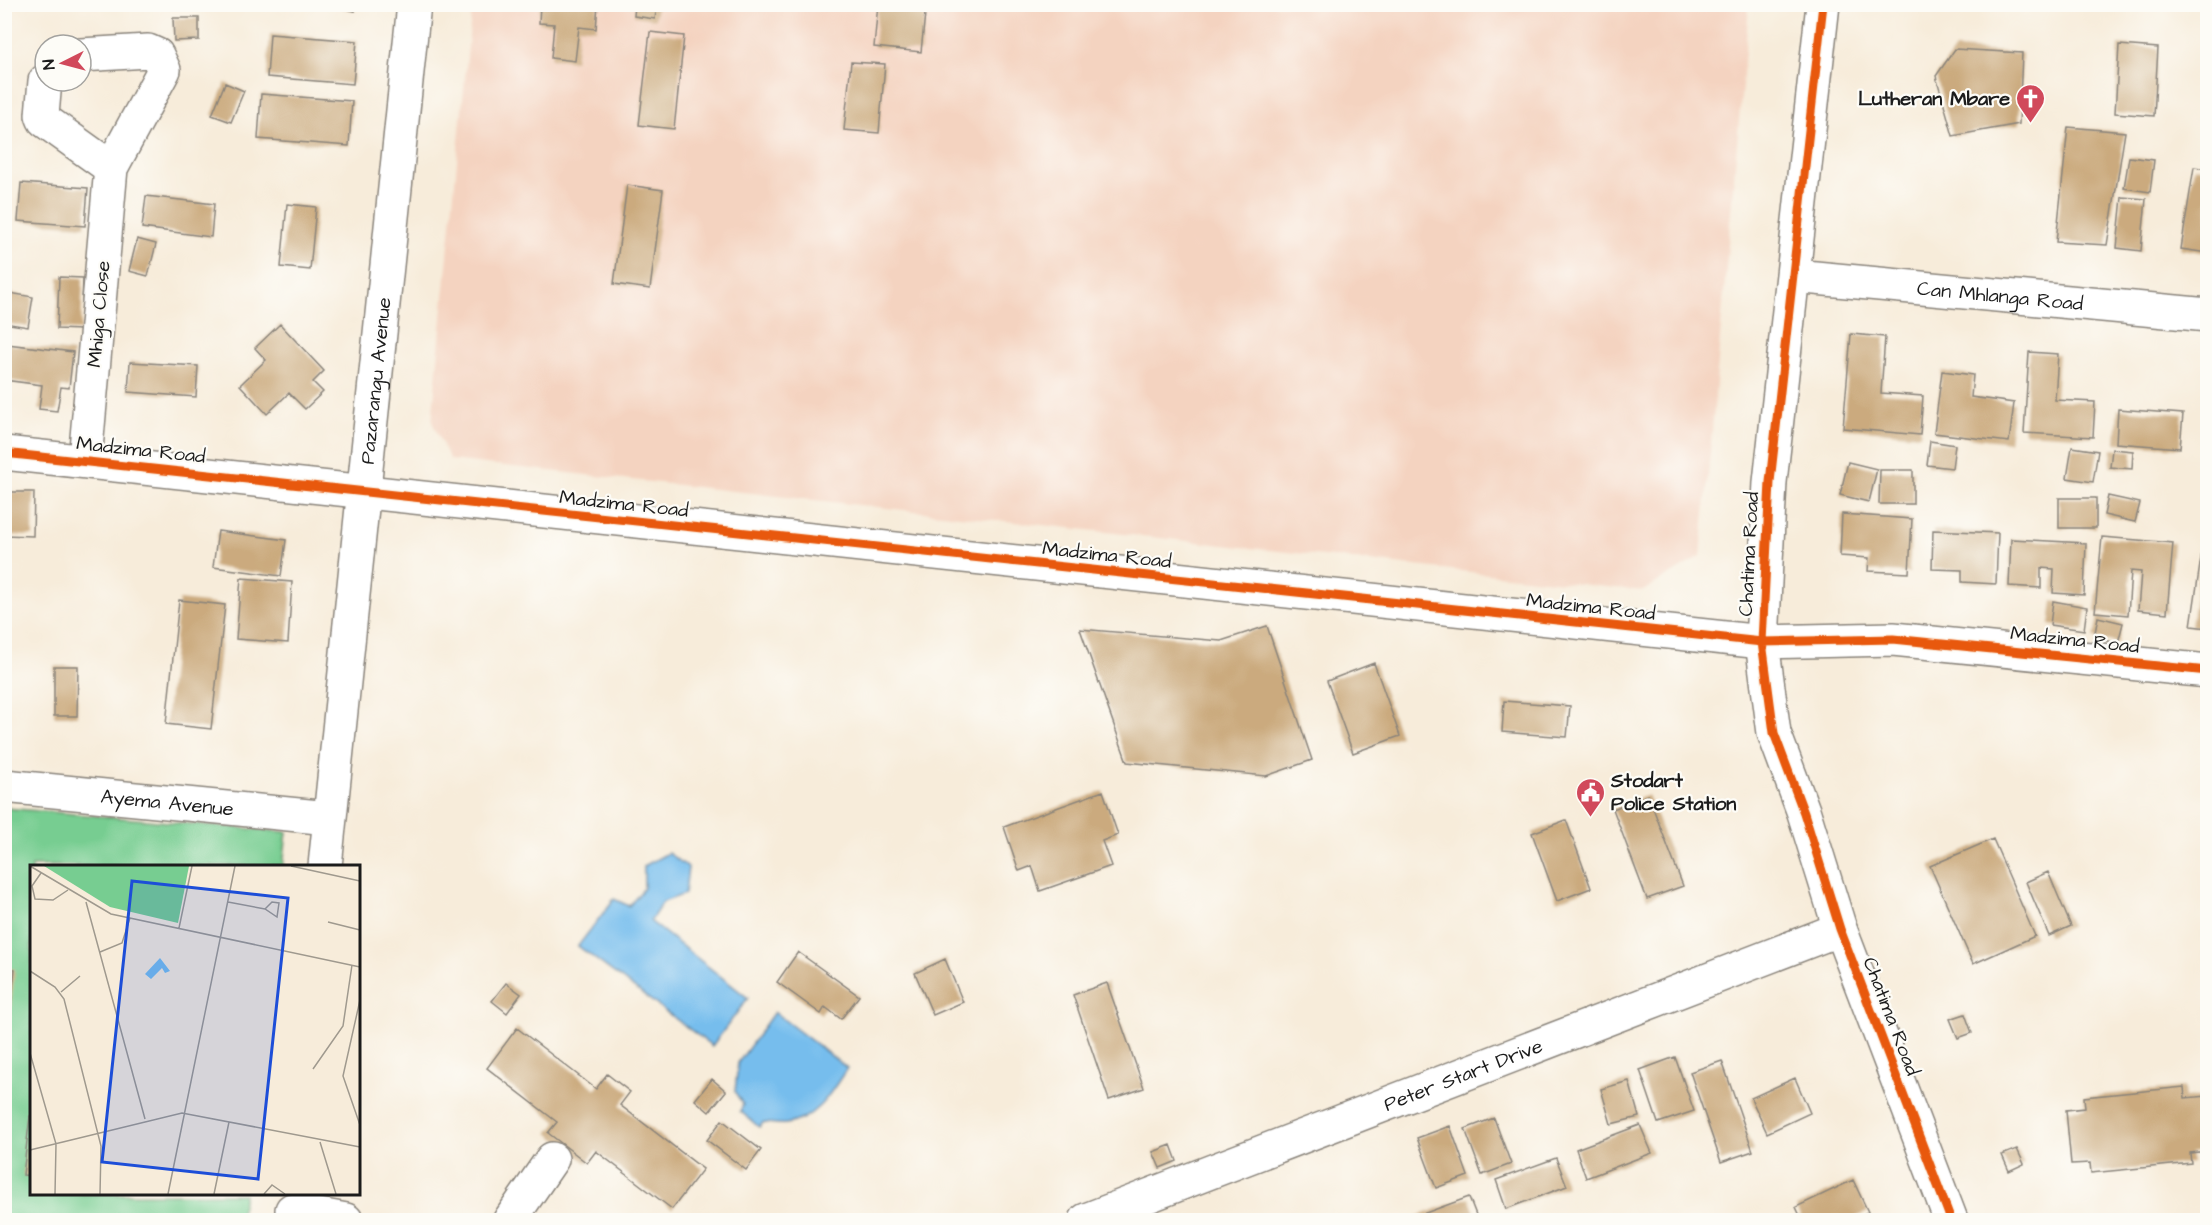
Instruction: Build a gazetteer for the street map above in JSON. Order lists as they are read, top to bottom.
{
  "streets": {
    "street": [
      "Can Mhlanga Road",
      "Mhiga Close",
      "Pazarangu Avenue",
      "Madzima Road",
      "Chatima Road",
      "Ayema Avenue",
      "Peter Start Drive"
    ]
  },
  "crossings": [
    ["Can Mhlanga Road", "Chatima Road"],
    ["Mhiga Close", "Madzima Road"],
    ["Pazarangu Avenue", "Madzima Road"],
    ["Pazarangu Avenue", "Ayema Avenue"],
    ["Madzima Road", "Chatima Road"],
    ["Chatima Road", "Peter Start Drive"]
  ],
  "places": {
    "church": ["Lutheran Mbare"],
    "public building": ["Stodart Police Station"]
  },
  "north": "left"
}
